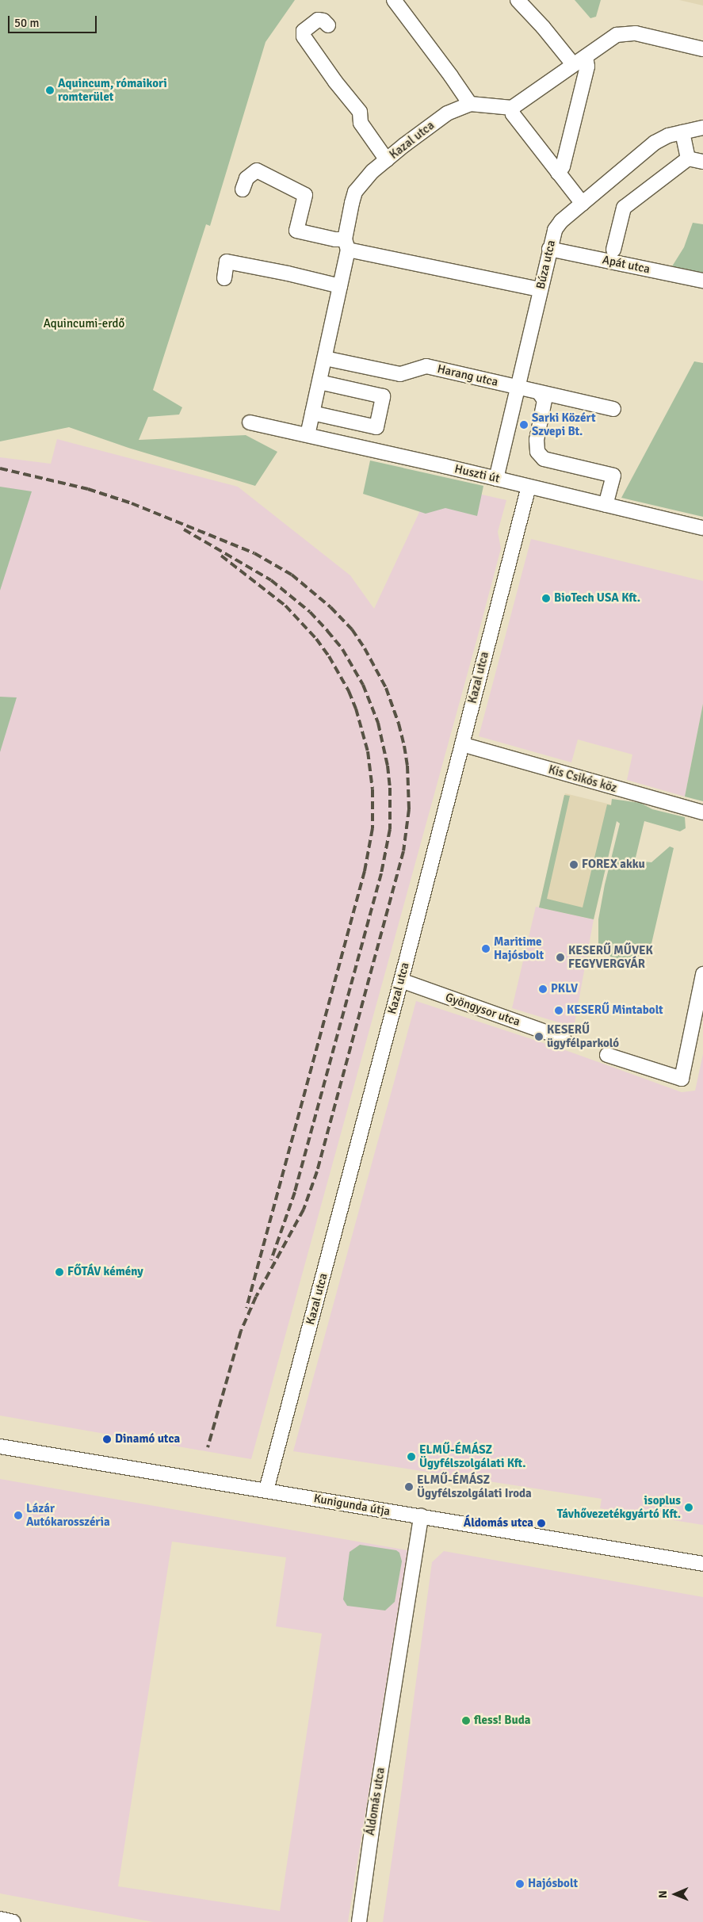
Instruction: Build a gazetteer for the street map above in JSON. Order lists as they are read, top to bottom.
{
  "streets": {
    "street": [
      "Kazal utca",
      "Búza utca",
      "Apát utca",
      "Harang utca",
      "Huszti út",
      "Kis Csikós köz",
      "Gyöngysor utca",
      "Kunigunda útja",
      "Áldomás utca"
    ]
  },
  "crossings": [
    ["Kazal utca", "Harang utca"],
    ["Kazal utca", "Huszti út"],
    ["Kazal utca", "Kis Csikós köz"],
    ["Kazal utca", "Gyöngysor utca"],
    ["Kazal utca", "Kunigunda útja"],
    ["Búza utca", "Apát utca"],
    ["Búza utca", "Harang utca"],
    ["Búza utca", "Huszti út"],
    ["Kunigunda útja", "Áldomás utca"]
  ],
  "parks": ["Aquincumi-erdő"],
  "places": [
    "Aquincum, rómaikori romterület",
    "Sarki Közért Szvepi Bt.",
    "BioTech USA Kft.",
    "FOREX akku",
    "Maritime Hajósbolt",
    "KESERŰ MŰVEK FEGYVERGYÁR",
    "PKLV",
    "KESERŰ Mintabolt",
    "KESERŰ ügyfélparkoló",
    "FŐTÁV kémény",
    "Dinamó utca",
    "ELMŰ-ÉMÁSZ Ügyfélszolgálati Kft.",
    "ELMŰ-ÉMÁSZ Ügyfélszolgálati Iroda",
    "isoplus Távhővezetékgyártó Kft.",
    "Lázár Autókarosszéria",
    "Áldomás utca",
    "fless! Buda",
    "Hajósbolt"
  ],
  "scale_bar": "50 m",
  "north": "left"
}
